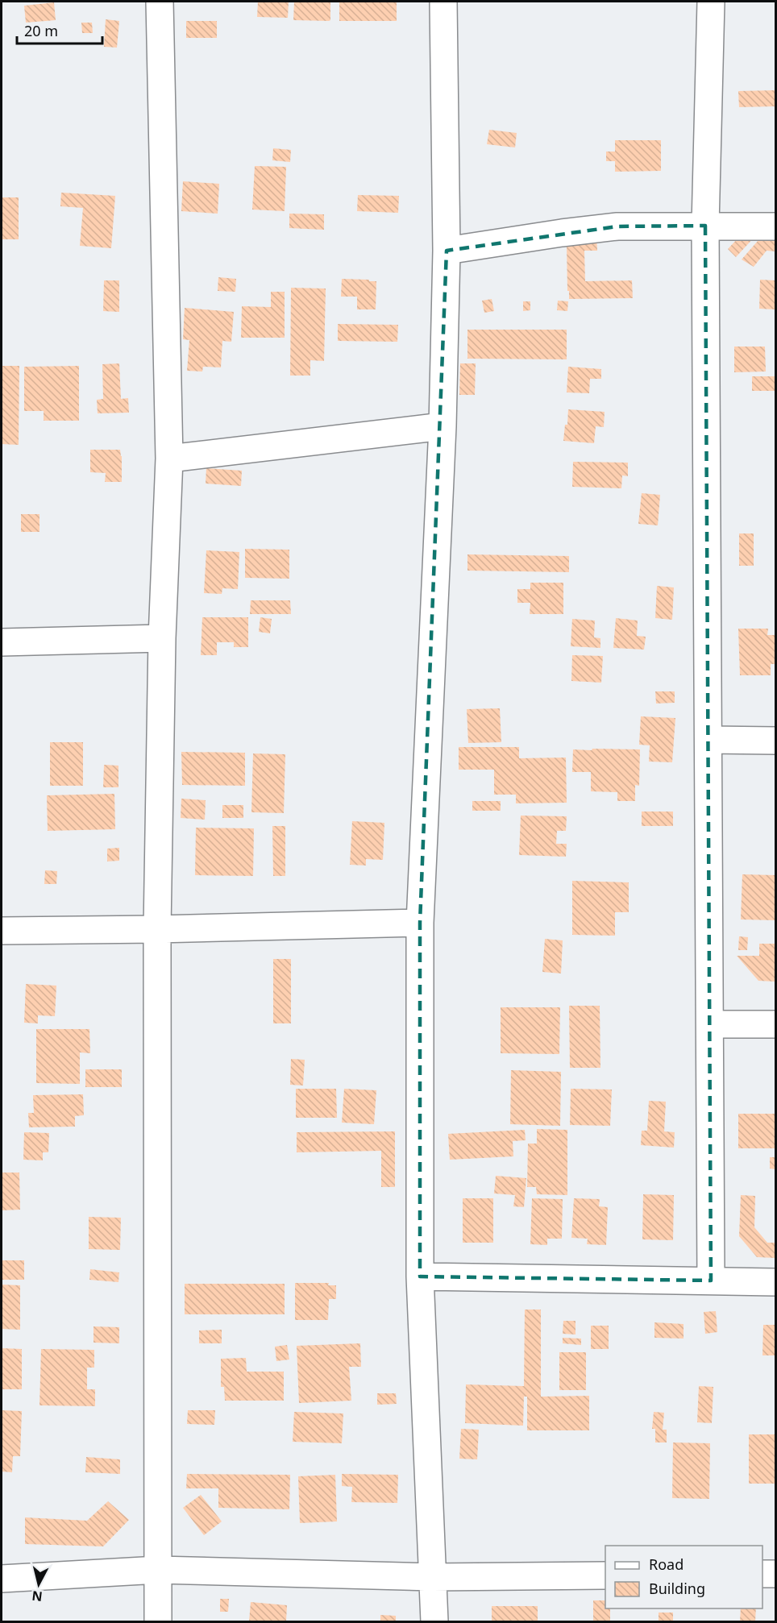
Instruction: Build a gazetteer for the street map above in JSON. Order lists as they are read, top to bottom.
{
  "legend": ["Road", "Building"],
  "scale_bar": "20 m",
  "north": "bottom"
}
